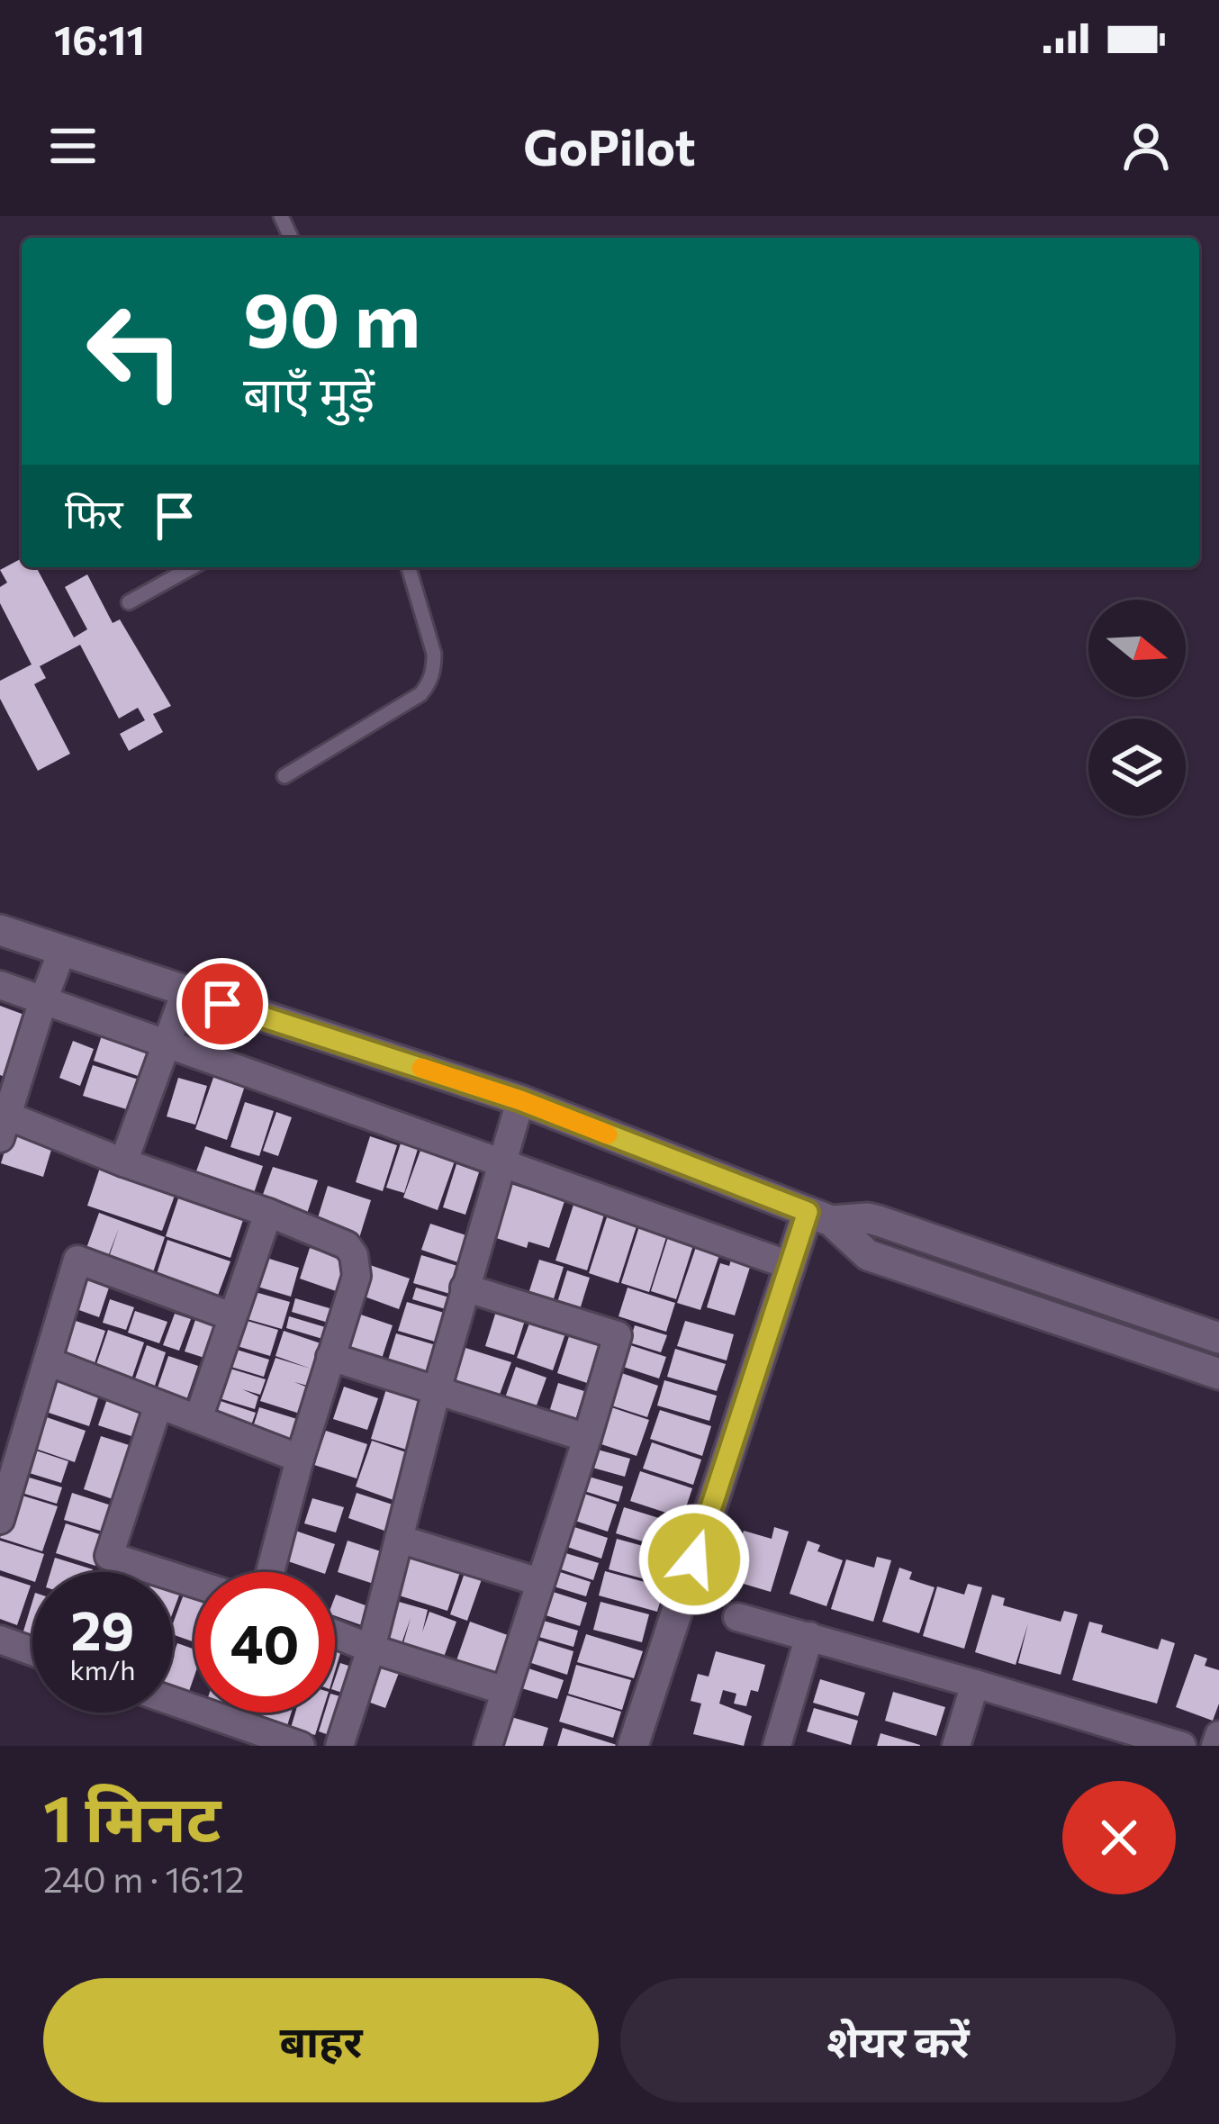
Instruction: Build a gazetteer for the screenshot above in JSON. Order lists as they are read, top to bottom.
{
  "north": "right",
  "page": {
    "status": "16:11",
    "header": "GoPilot",
    "turn": ["90 m", "बाएँ मुड़ें"],
    "then": "फिर",
    "speed": "29 km/h",
    "limit": "40",
    "heading": ["1 मिनट", "240 m · 16:12"],
    "buttons": ["बाहर", "शेयर करें"]
  }
}
